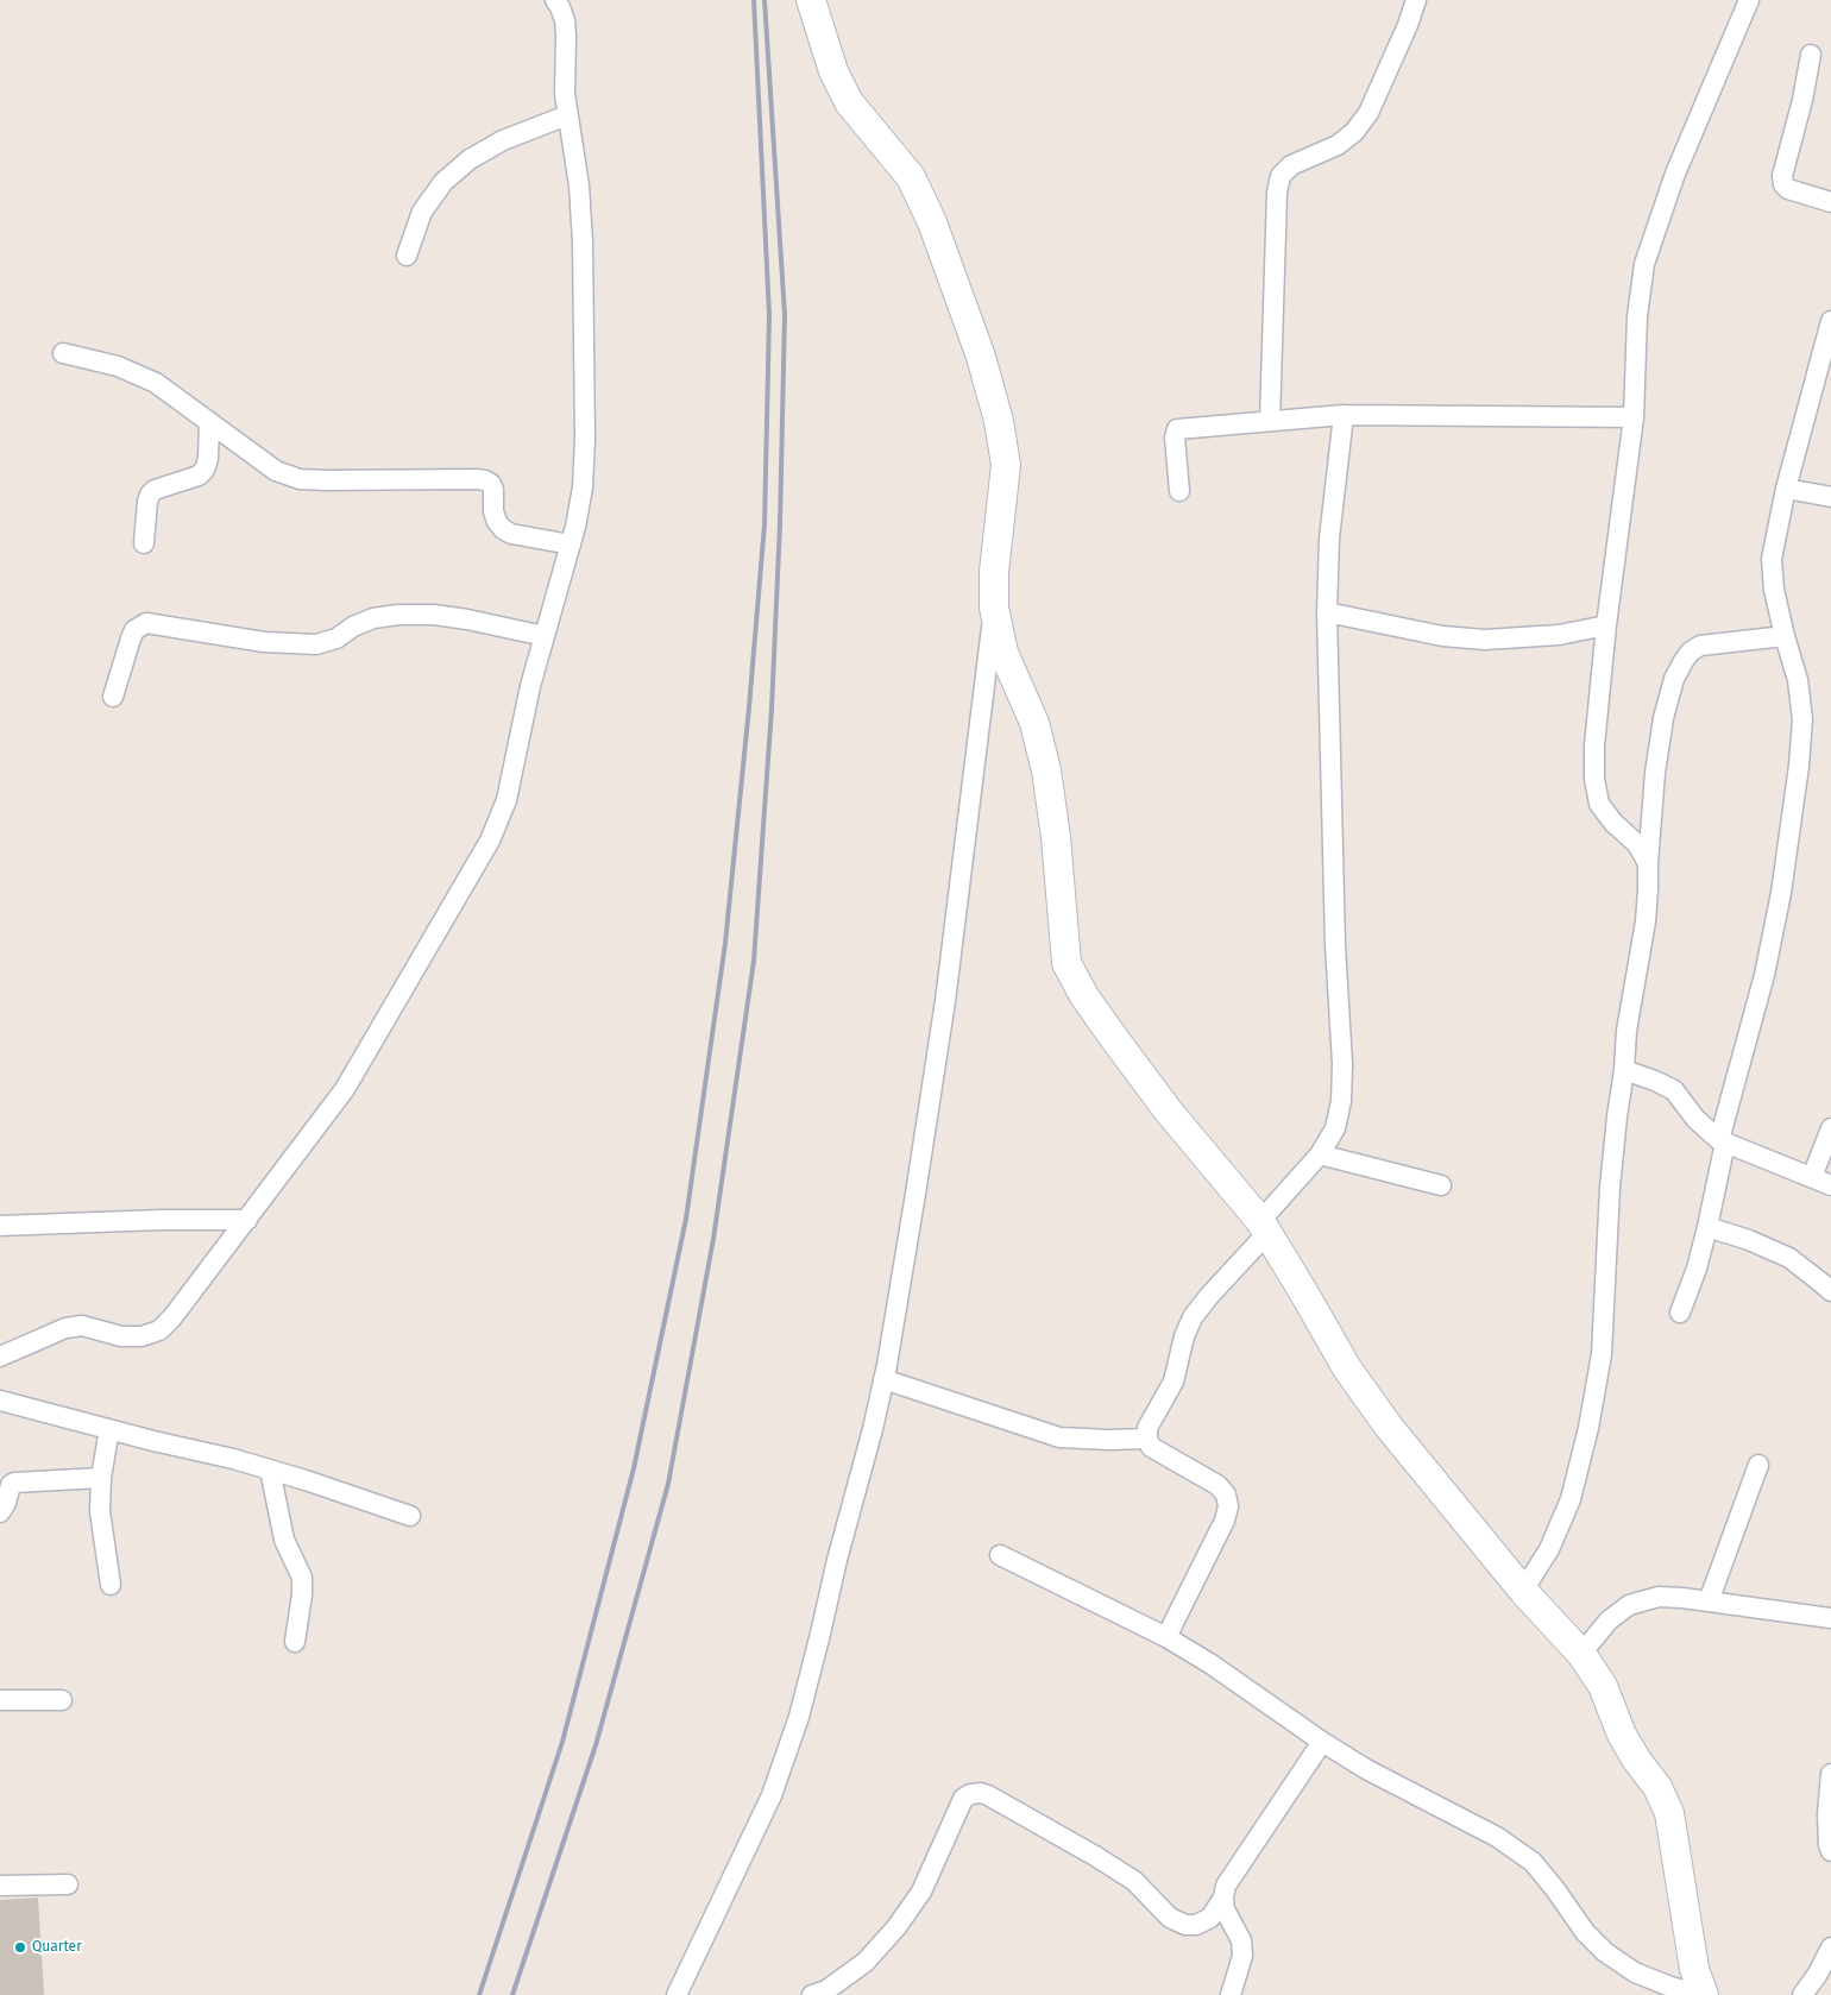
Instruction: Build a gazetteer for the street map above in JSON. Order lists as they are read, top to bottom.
{
  "places": ["Quarter"]
}
